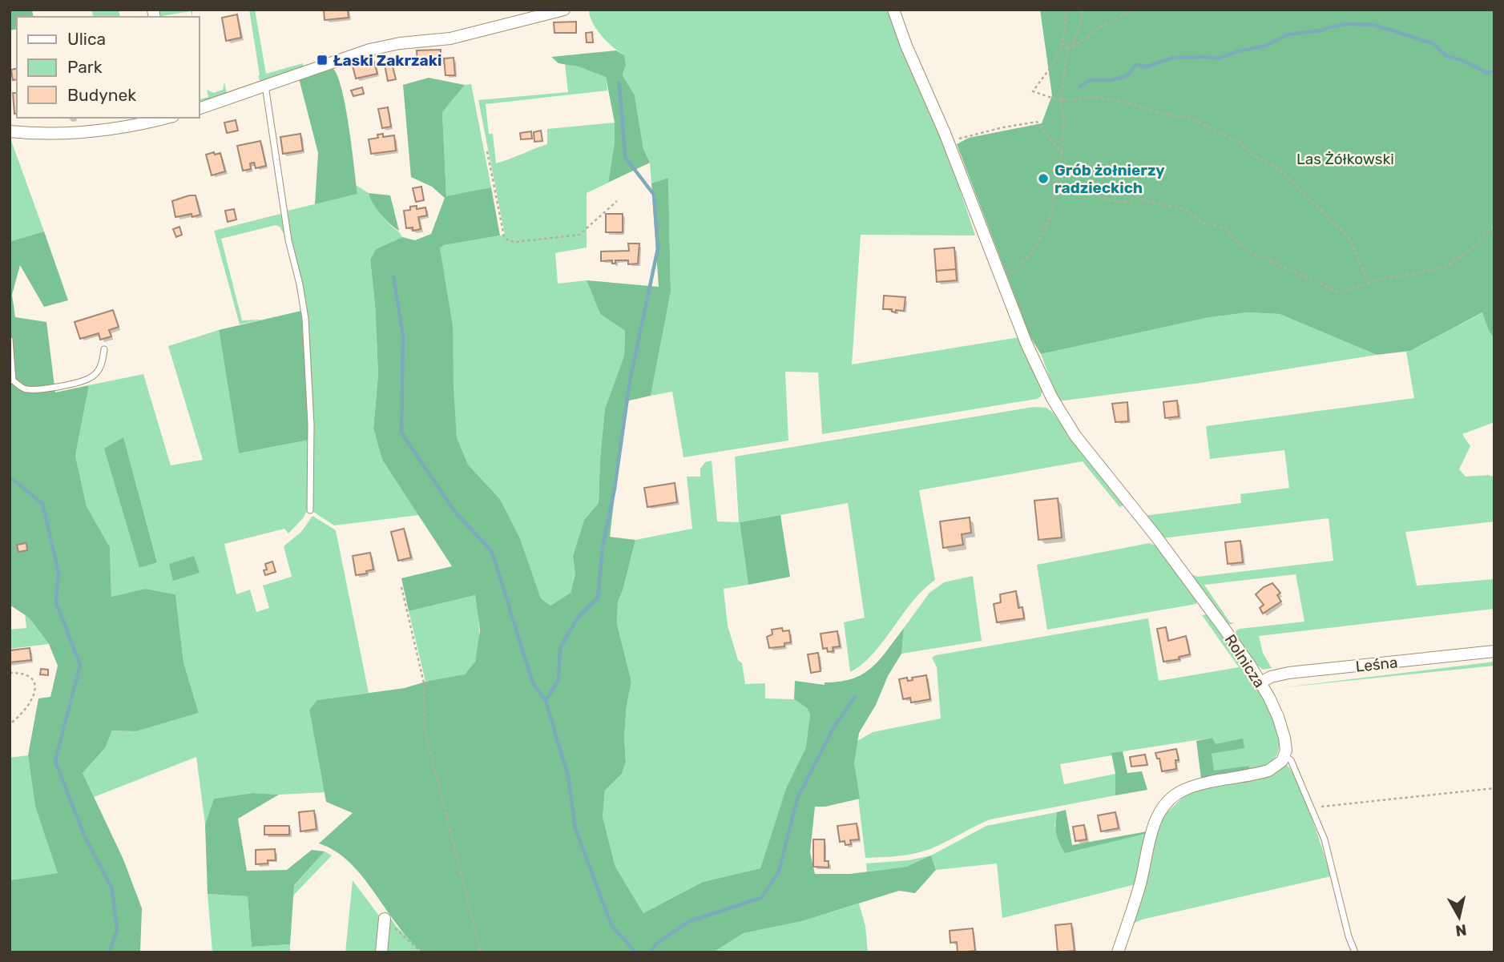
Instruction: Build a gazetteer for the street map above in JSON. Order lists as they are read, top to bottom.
{
  "streets": {
    "street": ["Rolnicza", "Leśna"]
  },
  "crossings": [
    ["Rolnicza", "Leśna"]
  ],
  "parks": ["Las Żółkowski"],
  "places": {
    "transit": ["Łaski Zakrzaki"],
    "other": ["Grób żołnierzy radzieckich"]
  },
  "legend": ["Ulica", "Park", "Budynek"],
  "north": "bottom"
}
